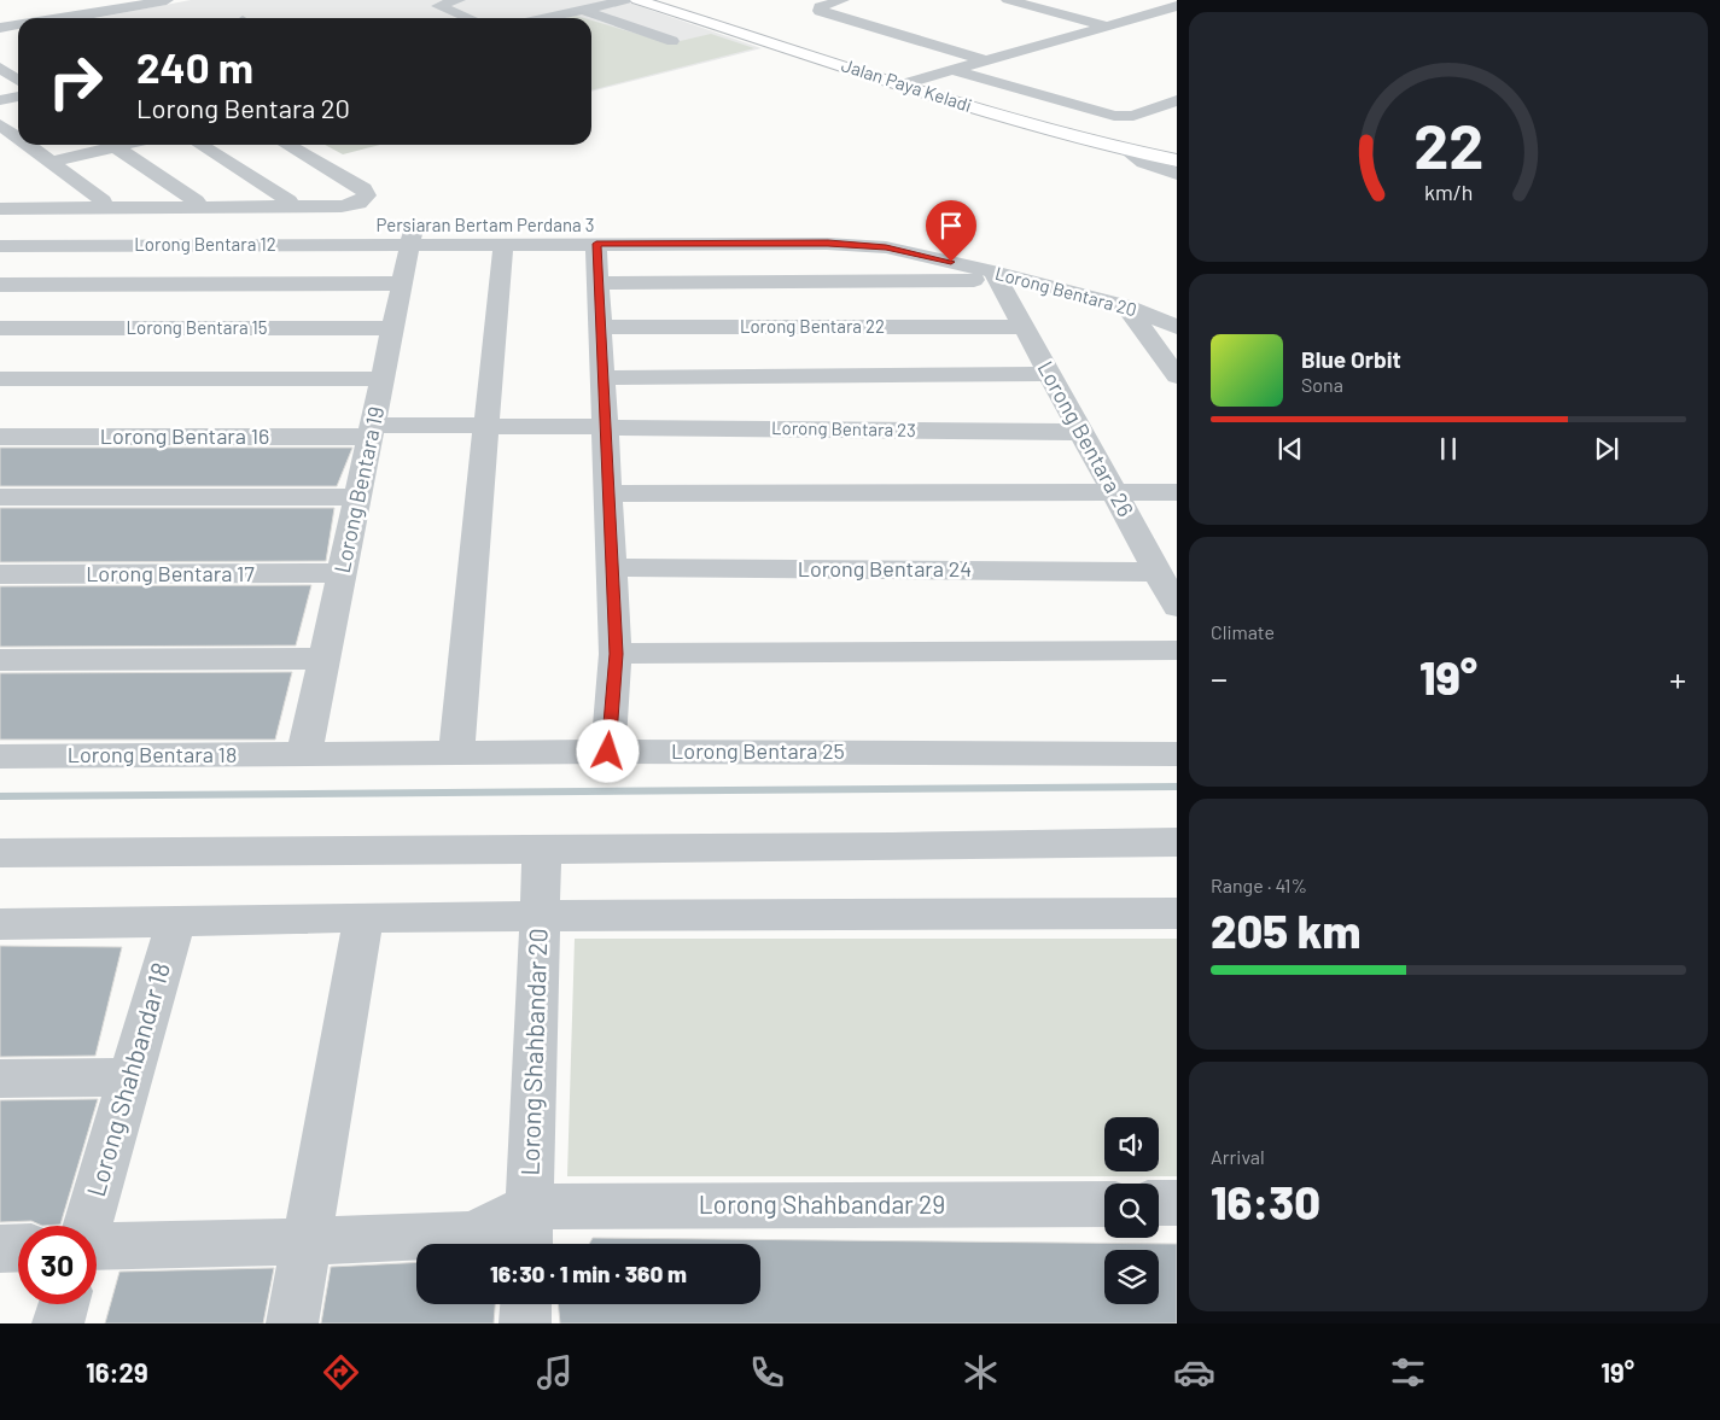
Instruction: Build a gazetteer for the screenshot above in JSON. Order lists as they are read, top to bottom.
{
  "streets": {
    "main road": ["Jalan Paya Keladi"],
    "street": [
      "Persiaran Bertam Perdana 3",
      "Lorong Bentara 12",
      "Lorong Bentara 20",
      "Lorong Bentara 22",
      "Lorong Bentara 15",
      "Lorong Bentara 23",
      "Lorong Bentara 16",
      "Lorong Bentara 26",
      "Lorong Bentara 19",
      "Lorong Bentara 24",
      "Lorong Bentara 17",
      "Lorong Bentara 25",
      "Lorong Bentara 18",
      "Lorong Shahbandar 20",
      "Lorong Shahbandar 18",
      "Lorong Shahbandar 29"
    ]
  },
  "crossings": [
    ["Persiaran Bertam Perdana 3", "Lorong Bentara 12"],
    ["Persiaran Bertam Perdana 3", "Lorong Bentara 20"],
    ["Persiaran Bertam Perdana 3", "Lorong Bentara 19"],
    ["Lorong Bentara 12", "Lorong Bentara 20"],
    ["Lorong Bentara 12", "Lorong Bentara 19"],
    ["Lorong Bentara 20", "Lorong Bentara 26"],
    ["Lorong Bentara 20", "Lorong Bentara 19"],
    ["Lorong Bentara 22", "Lorong Bentara 26"],
    ["Lorong Bentara 15", "Lorong Bentara 19"],
    ["Lorong Bentara 23", "Lorong Bentara 16"],
    ["Lorong Bentara 23", "Lorong Bentara 26"],
    ["Lorong Bentara 16", "Lorong Bentara 19"],
    ["Lorong Bentara 26", "Lorong Bentara 24"],
    ["Lorong Bentara 19", "Lorong Bentara 17"],
    ["Lorong Bentara 19", "Lorong Bentara 25"],
    ["Lorong Bentara 19", "Lorong Bentara 18"],
    ["Lorong Bentara 25", "Lorong Bentara 18"],
    ["Lorong Shahbandar 20", "Lorong Shahbandar 29"]
  ],
  "page": {
    "turn": ["240 m", "Lorong Bentara 20"],
    "song": ["Blue Orbit", "Sona"],
    "tile": [
      "Climate",
      ["Range · 41%", "205 km"],
      ["Arrival", "16:30"]
    ],
    "heat": ["−", "19°", "+"],
    "limit": "30",
    "trip": "16:30 · 1 min · 360 m",
    "tabs": ["16:29", "19°"],
    "gauge": ["22", "km/h"]
  }
}
